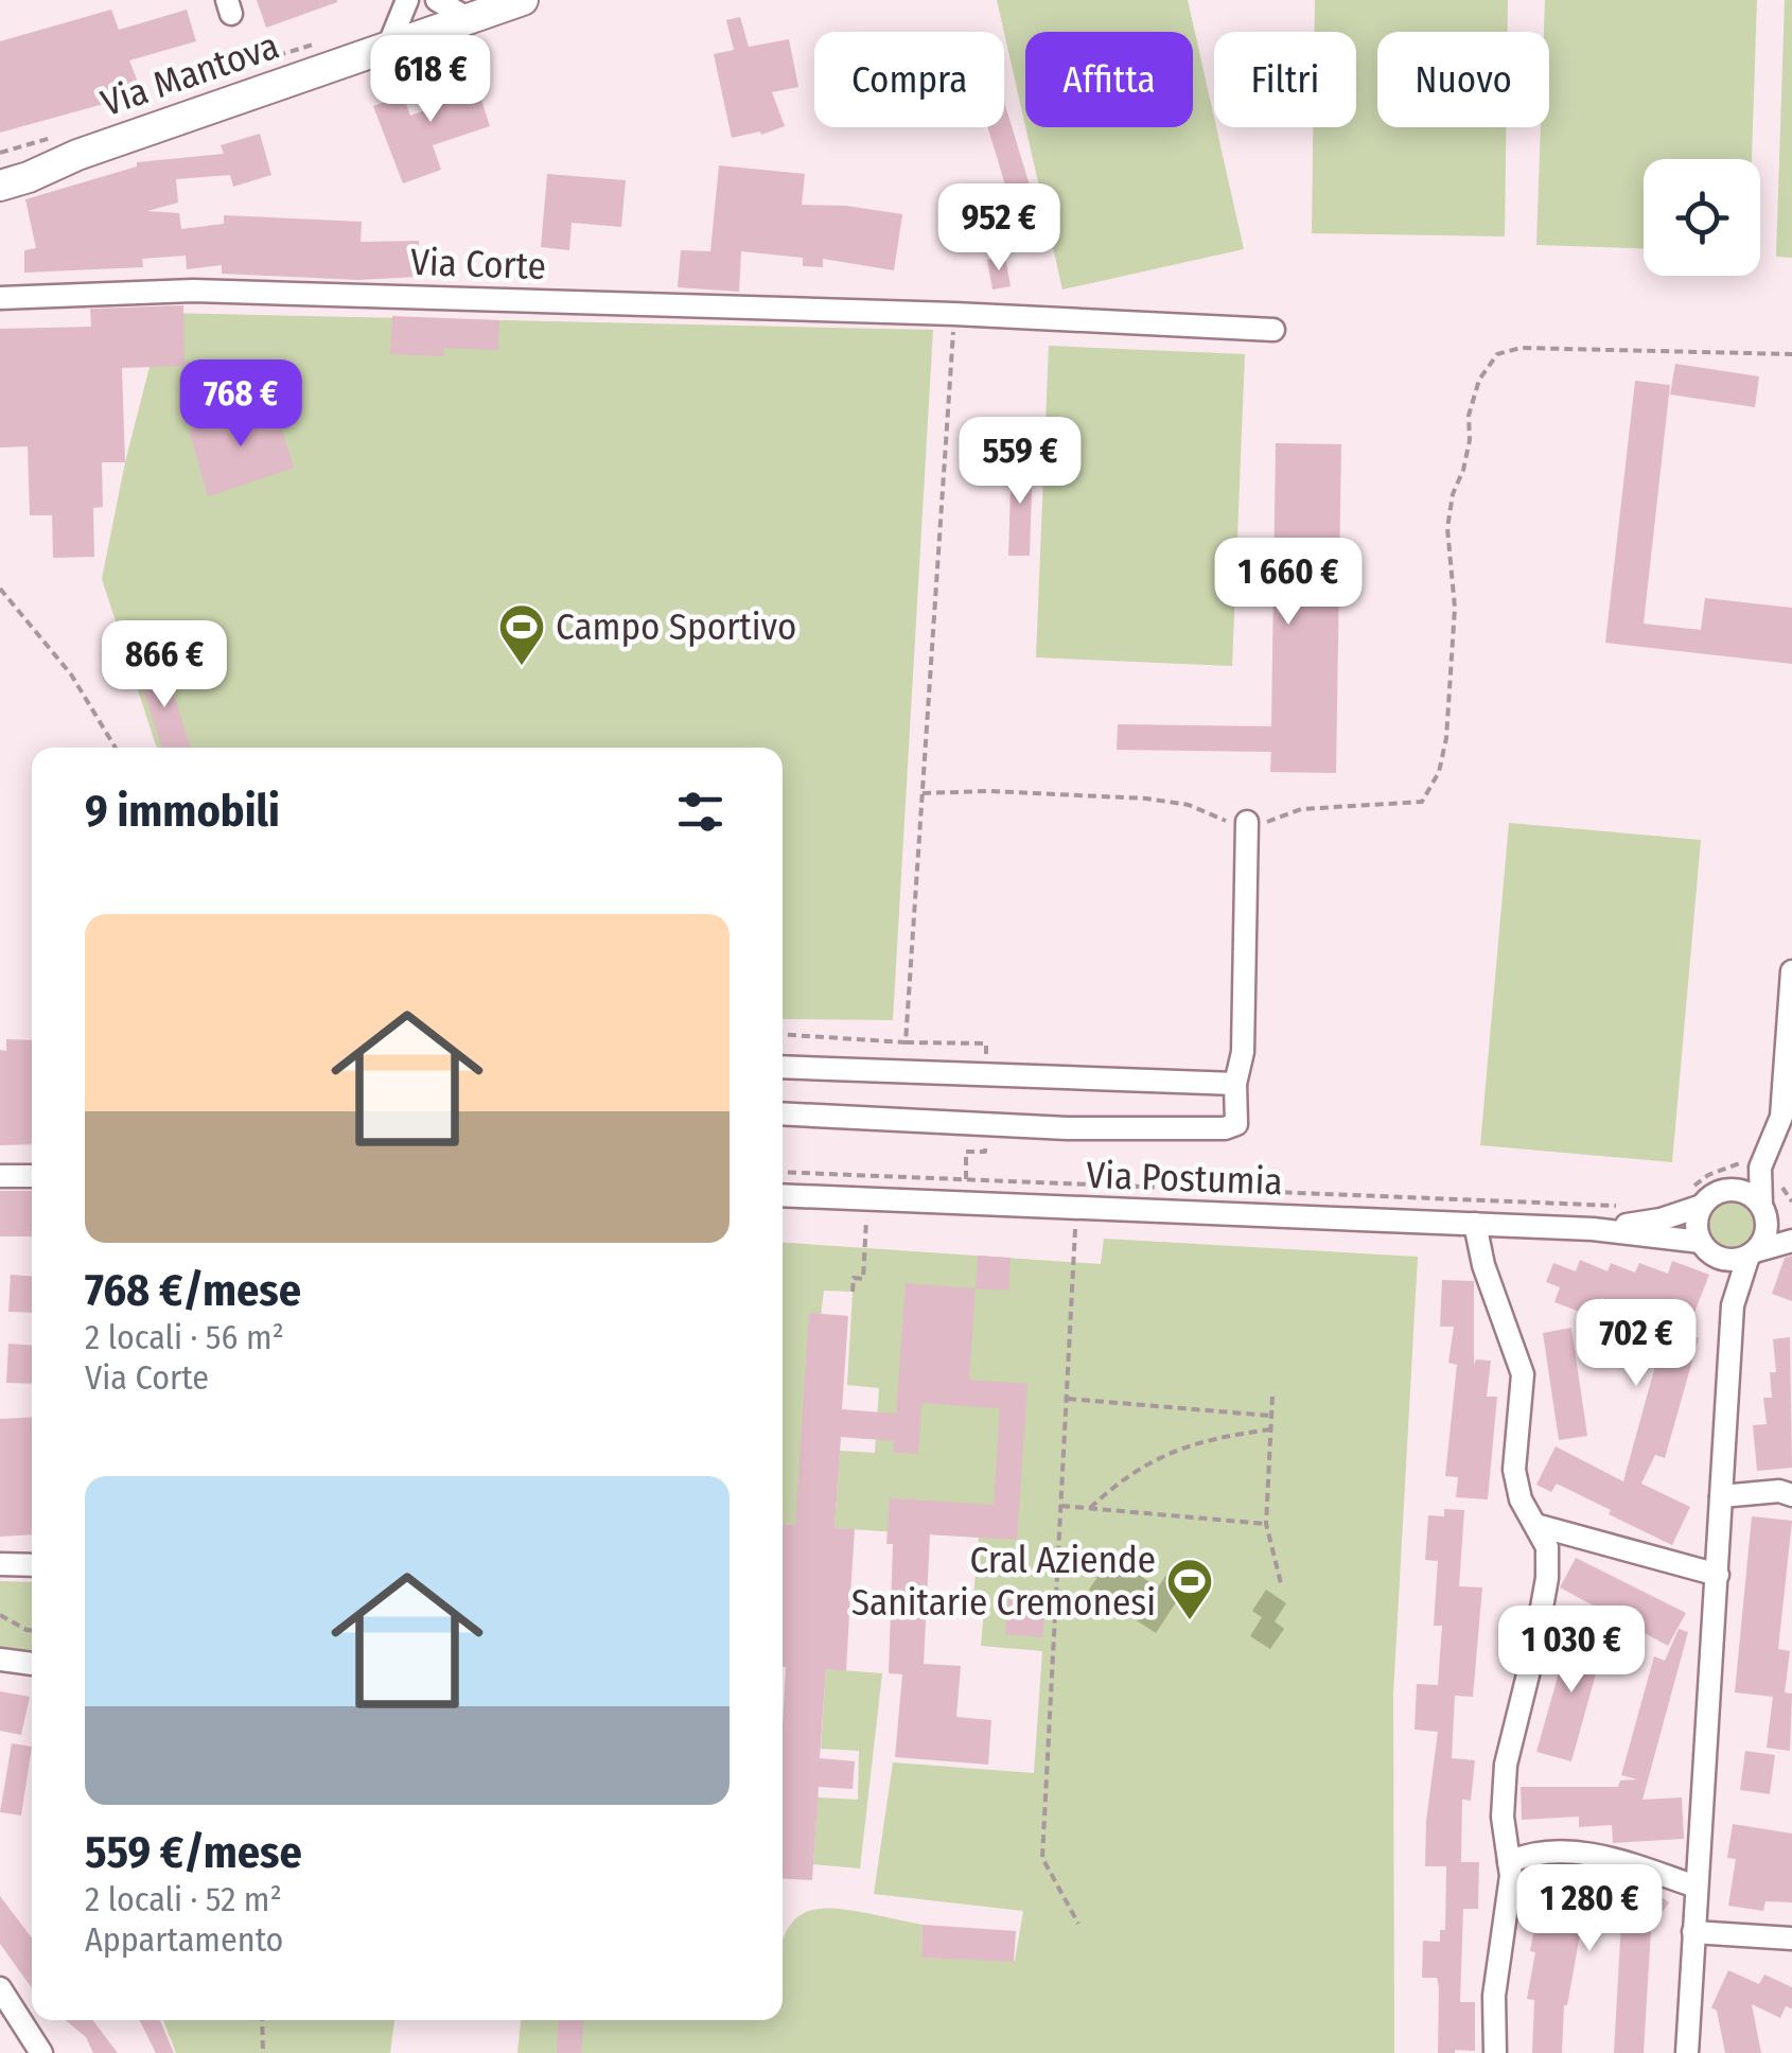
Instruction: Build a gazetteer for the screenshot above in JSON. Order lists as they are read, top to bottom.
{
  "streets": {
    "main road": ["Via Mantova"],
    "street": ["Via Corte", "Via Postumia"]
  },
  "places": {
    "sports": ["Campo Sportivo", "Cral Aziende Sanitarie Cremonesi"]
  },
  "page": {
    "chip": [
      "Compra",
      "Affitta",
      "Filtri",
      "Nuovo"
    ],
    "price": [
      "618 €",
      "952 €",
      "768 €",
      "559 €",
      "1 660 €",
      "866 €",
      "702 €",
      "1 030 €",
      "1 280 €"
    ],
    "heading": "9 immobili",
    "list": [
      {
        "name": "768 €/mese",
        "note": "2 locali · 56 m² · Via Corte"
      },
      {
        "name": "559 €/mese",
        "note": "2 locali · 52 m² · Appartamento"
      }
    ]
  }
}
